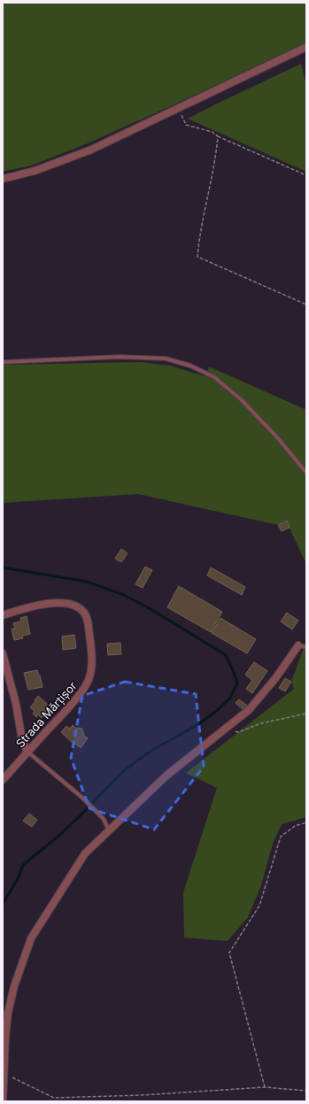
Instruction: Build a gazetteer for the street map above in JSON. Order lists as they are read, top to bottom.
{
  "streets": {
    "street": ["Strada Mărțișor"]
  }
}
